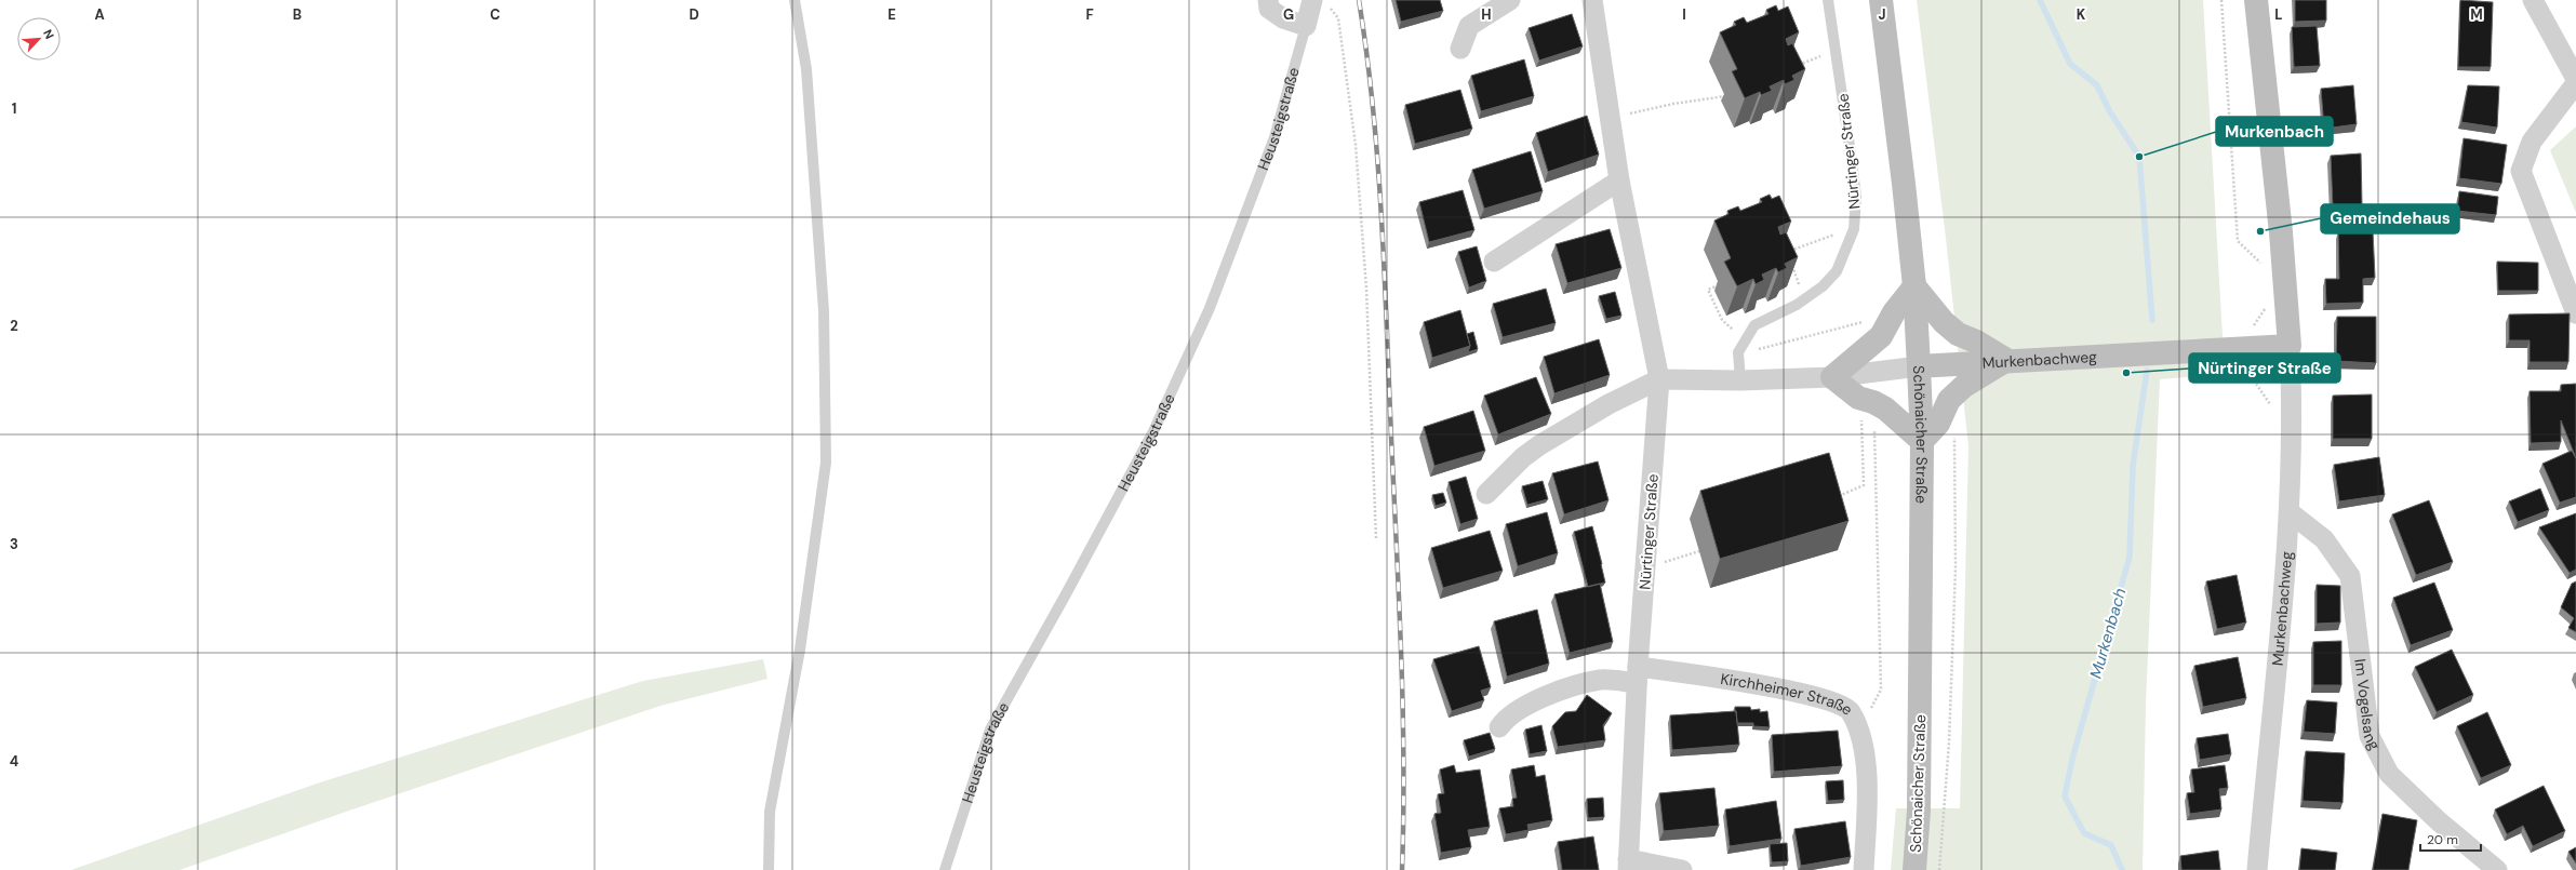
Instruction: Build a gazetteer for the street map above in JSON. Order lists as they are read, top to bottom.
{
  "streets": {
    "main road": ["Murkenbachweg", "Schönaicher Straße"],
    "street": [
      "Heusteigstraße",
      "Nürtinger Straße",
      "Kirchheimer Straße",
      "Im Vogelsang"
    ]
  },
  "crossings": [
    ["Nürtinger Straße", "Kirchheimer Straße"],
    ["Murkenbachweg", "Schönaicher Straße"],
    ["Murkenbachweg", "Im Vogelsang"]
  ],
  "water": ["Murkenbach"],
  "places": ["Murkenbach", "Gemeindehaus", "Nürtinger Straße"],
  "scale_bar": "20 m",
  "north": "top right",
  "grid": {
    "columns": [
      "A",
      "B",
      "C",
      "D",
      "E",
      "F",
      "G",
      "H",
      "I",
      "J",
      "K",
      "L",
      "M"
    ],
    "rows": [
      "1",
      "2",
      "3",
      "4"
    ]
  }
}
